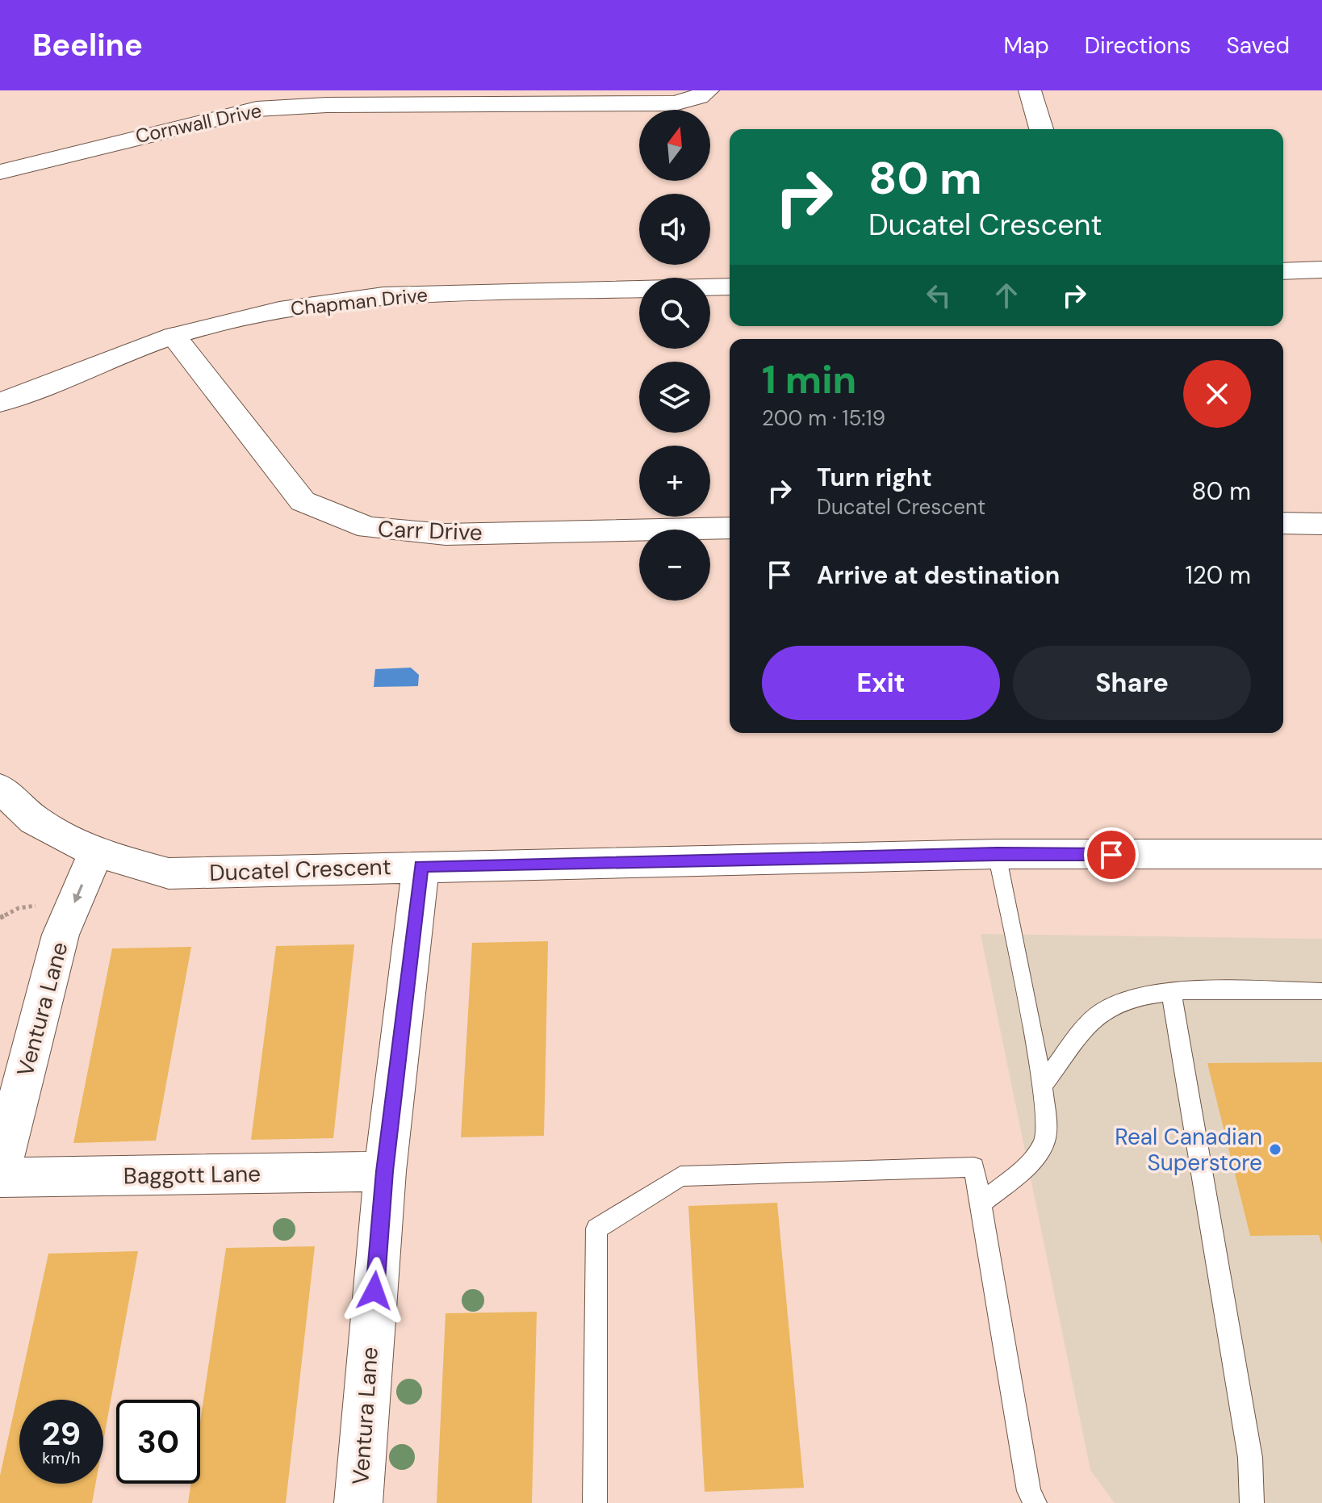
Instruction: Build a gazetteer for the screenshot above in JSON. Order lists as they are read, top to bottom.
{
  "streets": {
    "street": [
      "Cornwall Drive",
      "Chapman Drive",
      "Carr Drive",
      "Ducatel Crescent",
      "Ventura Lane",
      "Baggott Lane"
    ]
  },
  "crossings": [
    ["Chapman Drive", "Carr Drive"],
    ["Ducatel Crescent", "Ventura Lane"],
    ["Ventura Lane", "Baggott Lane"]
  ],
  "places": ["Real Canadian Superstore"],
  "north": "top",
  "page": {
    "header": "Beeline",
    "nav": ["Map", "Directions", "Saved"],
    "map_buttons": ["+", "−"],
    "turn": ["80 m", "Ducatel Crescent"],
    "heading": ["1 min", "200 m · 15:19"],
    "list": [
      {
        "name": "Turn right",
        "note": "Ducatel Crescent",
        "value": "80 m"
      },
      {
        "name": "Arrive at destination",
        "value": "120 m"
      }
    ],
    "buttons": ["Exit", "Share"],
    "speed": "29 km/h",
    "limit": "30"
  }
}
